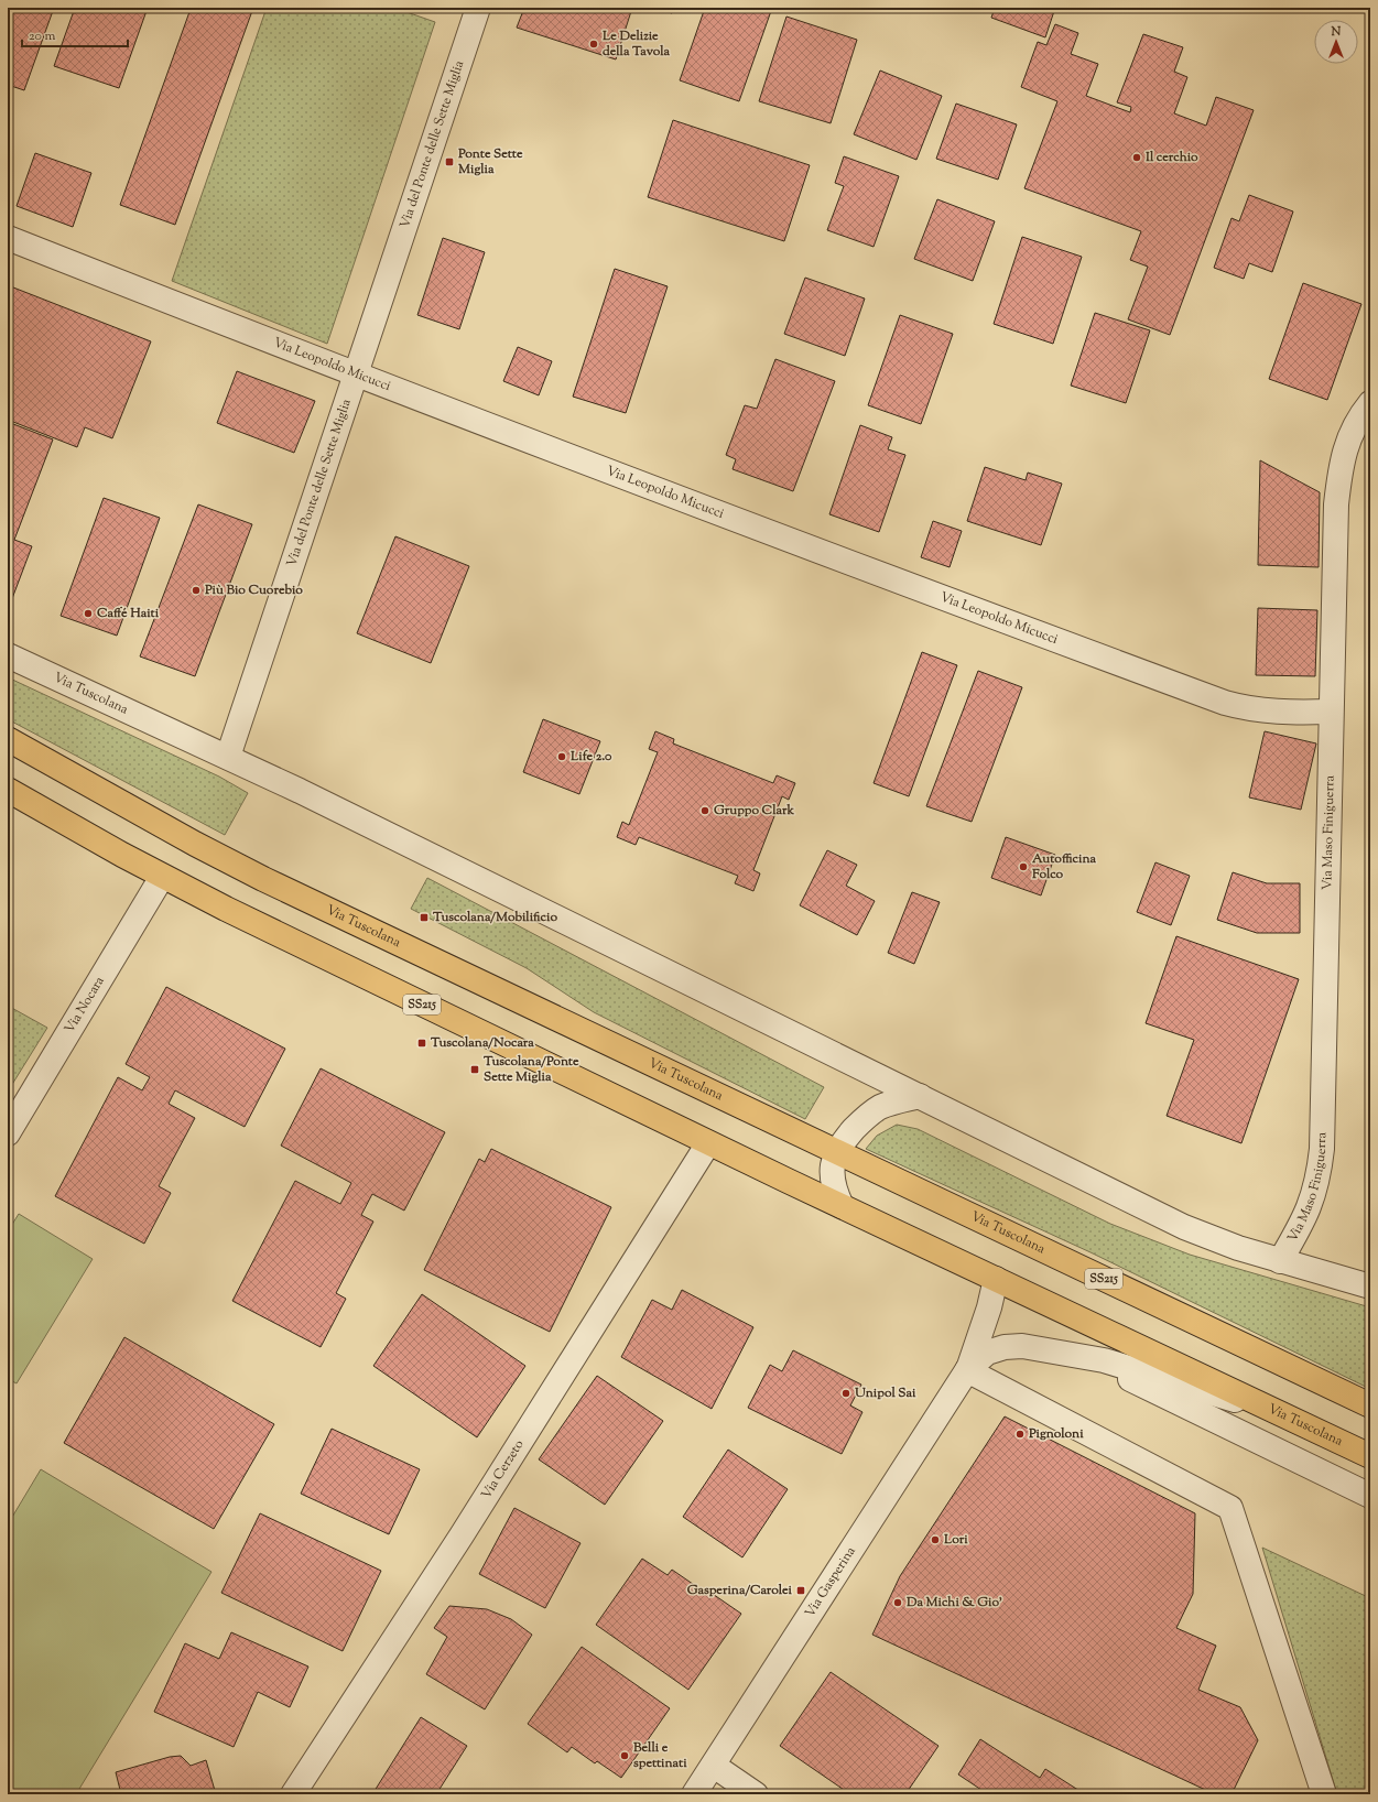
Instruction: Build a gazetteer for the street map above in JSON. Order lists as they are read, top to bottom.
{
  "streets": {
    "main road": ["Via Tuscolana", "SS215"],
    "street": [
      "Via del Ponte delle Sette Miglia",
      "Via Leopoldo Micucci",
      "Via Maso Finiguerra",
      "Via Nocara",
      "Via Cerzeto",
      "Via Gasperina"
    ]
  },
  "crossings": [
    ["Via del Ponte delle Sette Miglia", "Via Leopoldo Micucci"],
    ["Via del Ponte delle Sette Miglia", "Via Tuscolana"],
    ["Via Leopoldo Micucci", "Via Maso Finiguerra"],
    ["Via Tuscolana", "Via Maso Finiguerra"],
    ["Via Tuscolana", "Via Nocara"],
    ["Via Tuscolana", "Via Cerzeto"]
  ],
  "places": {
    "other": [
      "Le Delizie della Tavola",
      "Il cerchio",
      "Più Bio Cuorebio",
      "Caffé Haiti",
      "Life 2.0",
      "Gruppo Clark",
      "Autofficina Folco",
      "Unipol Sai",
      "Pignoloni",
      "Lori",
      "Da Michi & Gio'",
      "Belli e spettinati"
    ],
    "transit": [
      "Ponte Sette Miglia",
      "Tuscolana/Mobilificio",
      "Tuscolana/Nocara",
      "Tuscolana/Ponte Sette Miglia",
      "Gasperina/Carolei"
    ]
  },
  "scale_bar": "20 m",
  "north": "top"
}
